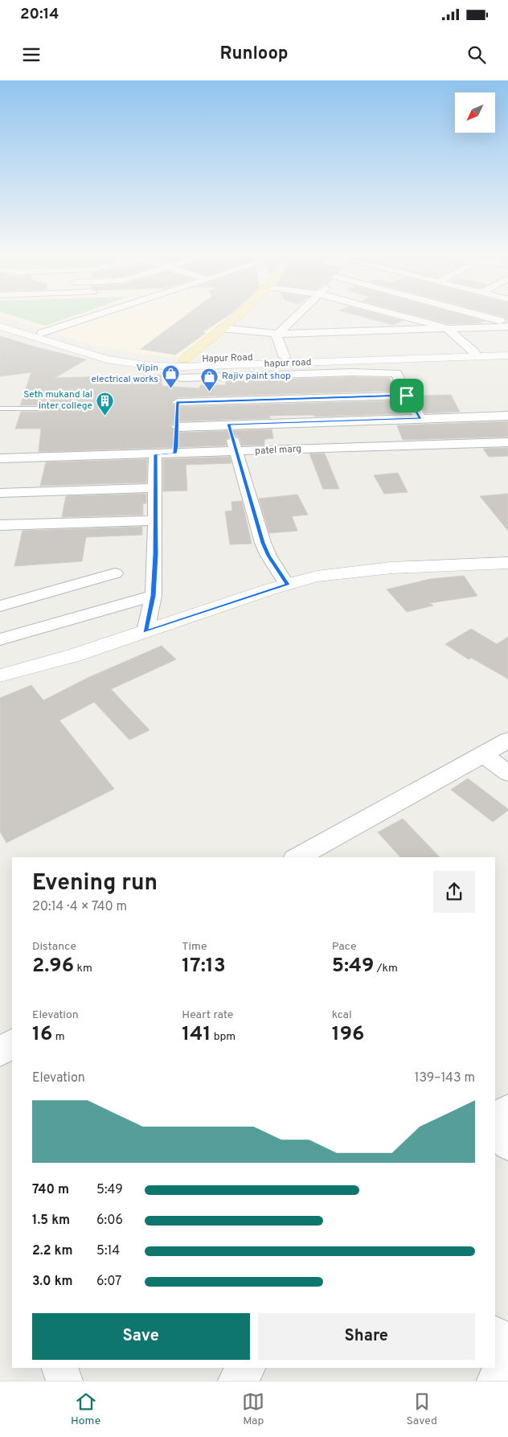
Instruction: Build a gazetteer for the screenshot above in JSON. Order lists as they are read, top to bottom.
{
  "streets": {
    "main road": ["Hapur Road", "hapur road"],
    "street": ["patel marg"]
  },
  "crossings": [
    ["Hapur Road", "hapur road"]
  ],
  "places": {
    "shop": ["Vipin electrical works", "Rajiv paint shop"],
    "building": ["Seth mukand lal inter college"]
  },
  "north": "bottom left",
  "page": {
    "status": "20:14",
    "header": "Runloop",
    "heading": ["Evening run", "20:14 · 4 × 740 m"],
    "stats": [
      ["Distance", "2.96 km"],
      ["Time", "17:13"],
      ["Pace", "5:49 /km"],
      ["Elevation", "16 m"],
      ["Heart rate", "141 bpm"],
      ["kcal", "196"]
    ],
    "chart": ["Elevation", "139–143 m"],
    "list": [
      {
        "name": "740 m",
        "note": "5:49"
      },
      {
        "name": "1.5 km",
        "note": "6:06"
      },
      {
        "name": "2.2 km",
        "note": "5:14"
      },
      {
        "name": "3.0 km",
        "note": "6:07"
      }
    ],
    "buttons": ["Save", "Share"],
    "tabs": ["Home", "Map", "Saved"]
  }
}
